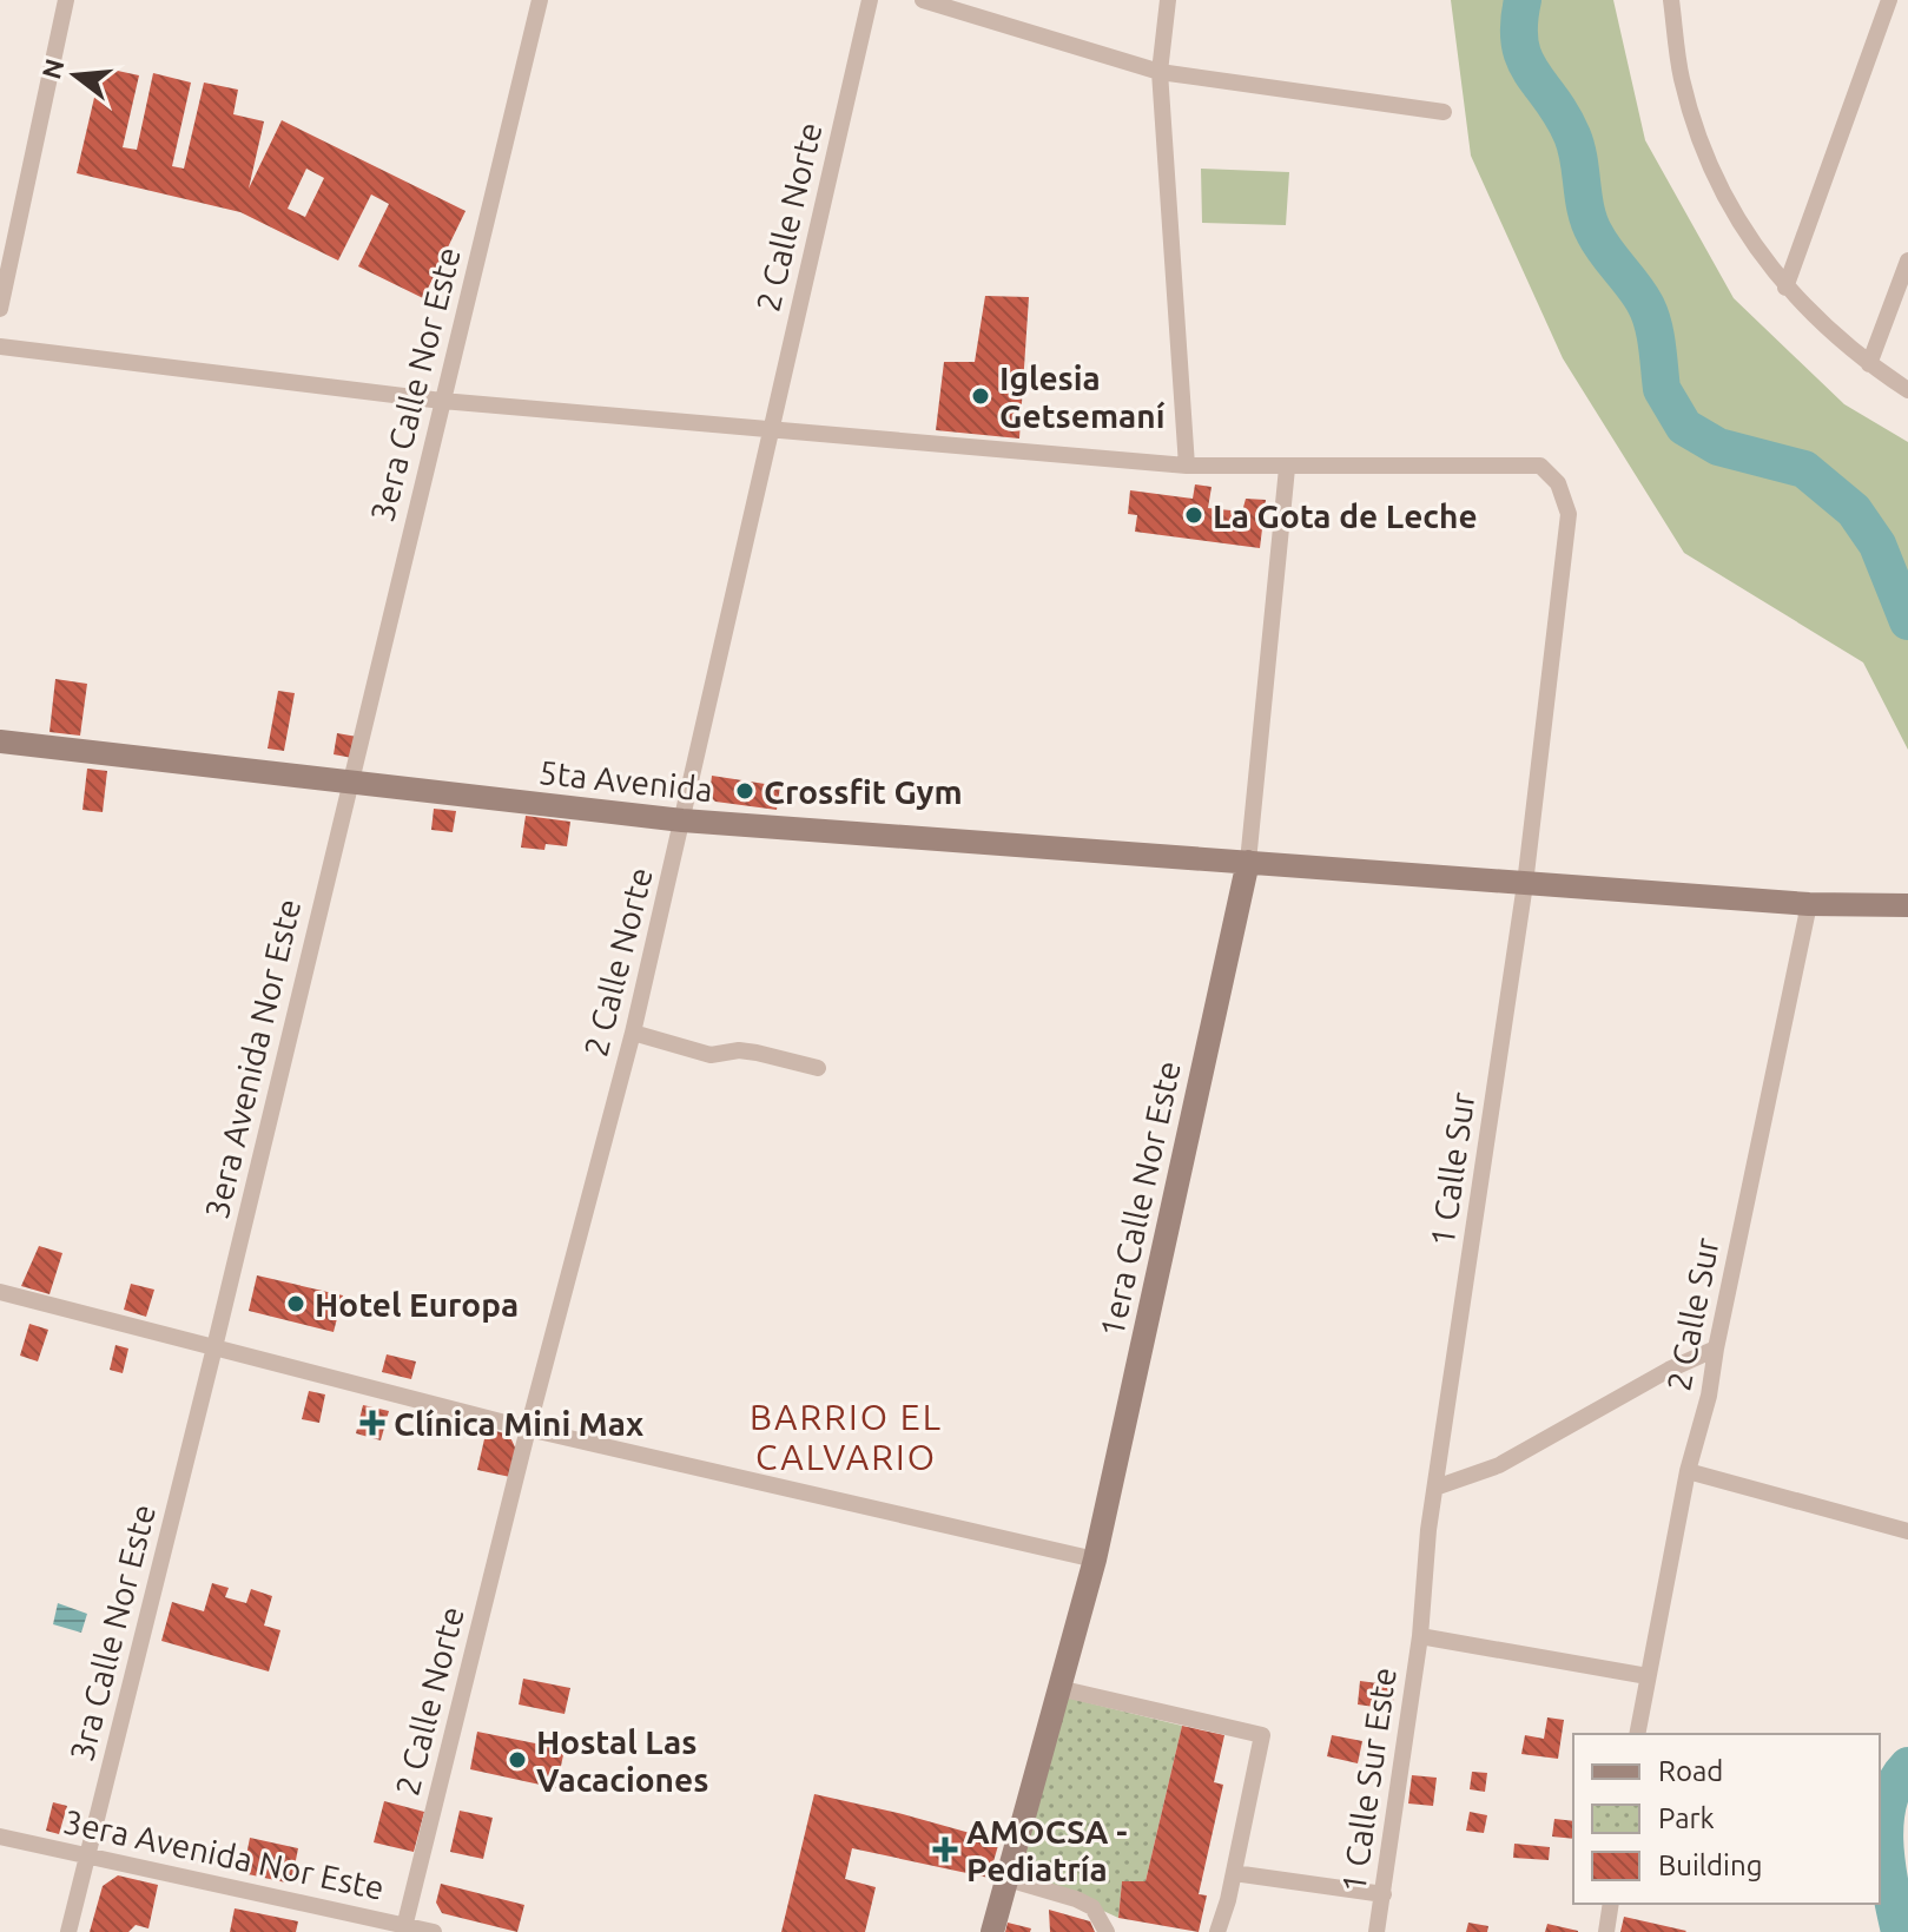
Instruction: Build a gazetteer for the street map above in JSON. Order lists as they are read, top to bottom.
{
  "streets": {
    "street": [
      "2 Calle Norte",
      "3era Calle Nor Este",
      "5ta Avenida",
      "3era Avenida Nor Este",
      "1 Calle Sur",
      "1era Calle Nor Este",
      "2 Calle Sur",
      "3ra Calle Nor Este",
      "1 Calle Sur Este"
    ]
  },
  "crossings": [
    ["2 Calle Norte", "5ta Avenida"],
    ["2 Calle Norte", "3era Avenida Nor Este"],
    ["3era Calle Nor Este", "5ta Avenida"],
    ["3era Calle Nor Este", "3era Avenida Nor Este"],
    ["5ta Avenida", "3era Avenida Nor Este"],
    ["5ta Avenida", "1 Calle Sur"],
    ["5ta Avenida", "1era Calle Nor Este"],
    ["5ta Avenida", "2 Calle Sur"],
    ["3era Avenida Nor Este", "3ra Calle Nor Este"],
    ["1 Calle Sur", "1era Calle Nor Este"],
    ["1 Calle Sur", "1 Calle Sur Este"]
  ],
  "districts": ["BARRIO EL CALVARIO"],
  "places": {
    "other": [
      "Iglesia Getsemaní",
      "La Gota de Leche",
      "Crossfit Gym",
      "Hotel Europa",
      "Hostal Las Vacaciones"
    ],
    "health": ["Clínica Mini Max", "AMOCSA - Pediatría"]
  },
  "legend": ["Road", "Park", "Building"],
  "north": "left"
}
